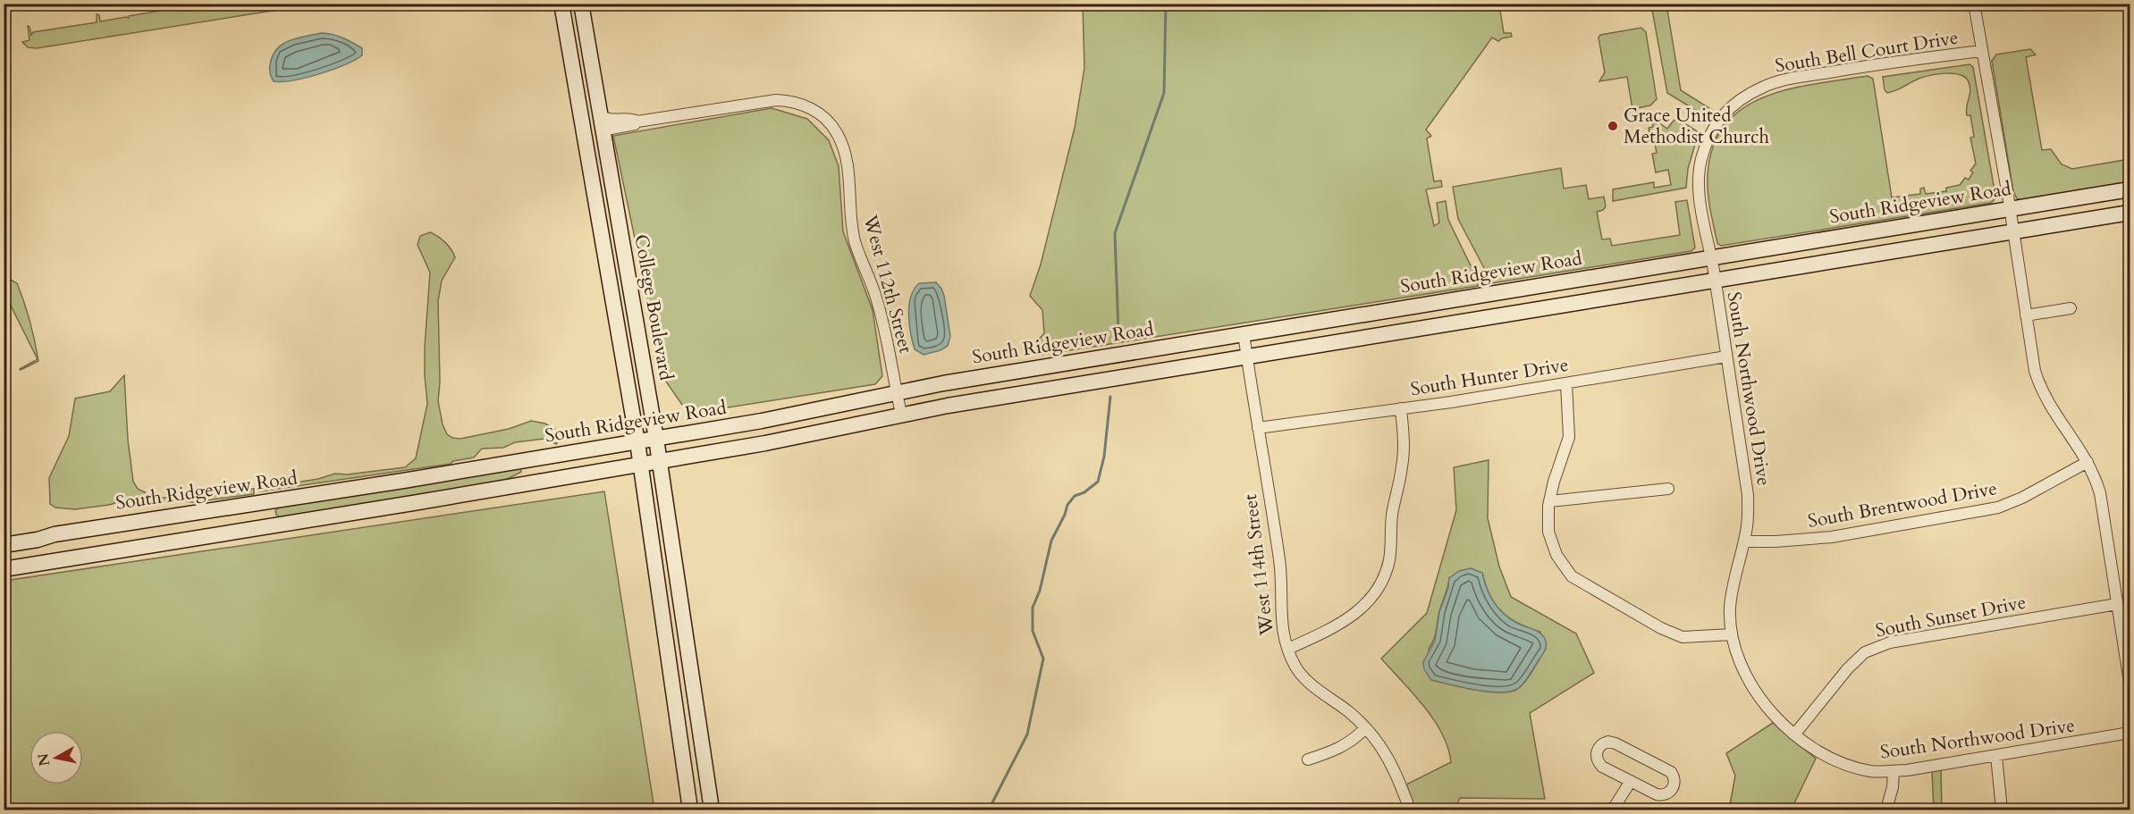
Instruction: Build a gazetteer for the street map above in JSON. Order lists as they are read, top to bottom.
{
  "streets": {
    "main road": ["South Ridgeview Road", "College Boulevard"],
    "street": [
      "South Bell Court Drive",
      "West 112th Street",
      "South Hunter Drive",
      "South Northwood Drive",
      "South Brentwood Drive",
      "West 114th Street",
      "South Sunset Drive"
    ]
  },
  "crossings": [
    ["South Bell Court Drive", "South Ridgeview Road"],
    ["South Bell Court Drive", "South Northwood Drive"],
    ["South Ridgeview Road", "West 112th Street"],
    ["South Ridgeview Road", "College Boulevard"],
    ["South Ridgeview Road", "South Northwood Drive"],
    ["South Ridgeview Road", "West 114th Street"],
    ["South Hunter Drive", "South Northwood Drive"],
    ["South Hunter Drive", "West 114th Street"],
    ["South Northwood Drive", "South Brentwood Drive"],
    ["South Northwood Drive", "South Sunset Drive"]
  ],
  "places": ["Grace United Methodist Church"],
  "north": "left"
}
